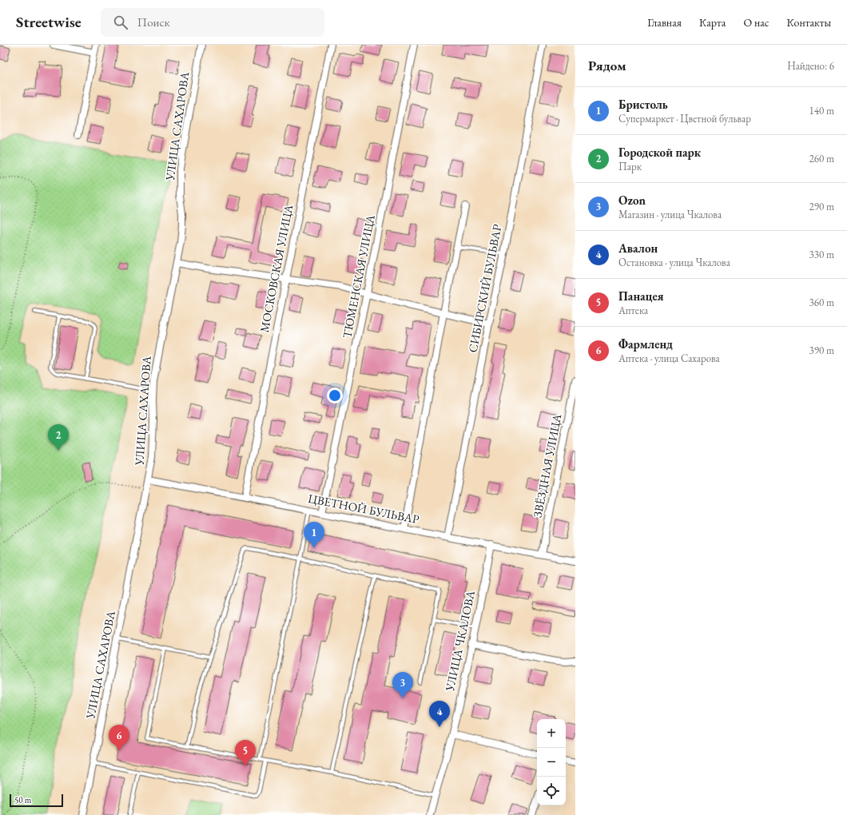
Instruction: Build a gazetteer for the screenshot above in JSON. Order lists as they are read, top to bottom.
{
  "streets": {
    "street": [
      "УЛИЦА САХАРОВА",
      "МОСКОВСКАЯ УЛИЦА",
      "ТЮМЕНСКАЯ УЛИЦА",
      "СИБИРСКИЙ БУЛЬВАР",
      "ЗВЁЗДНАЯ УЛИЦА",
      "ЦВЕТНОЙ БУЛЬВАР",
      "УЛИЦА ЧКАЛОВА"
    ]
  },
  "crossings": [
    ["УЛИЦА САХАРОВА", "ЦВЕТНОЙ БУЛЬВАР"],
    ["МОСКОВСКАЯ УЛИЦА", "ЦВЕТНОЙ БУЛЬВАР"],
    ["ТЮМЕНСКАЯ УЛИЦА", "ЦВЕТНОЙ БУЛЬВАР"],
    ["СИБИРСКИЙ БУЛЬВАР", "ЦВЕТНОЙ БУЛЬВАР"],
    ["ЗВЁЗДНАЯ УЛИЦА", "ЦВЕТНОЙ БУЛЬВАР"],
    ["ЦВЕТНОЙ БУЛЬВАР", "УЛИЦА ЧКАЛОВА"]
  ],
  "scale_bar": "50 m",
  "page": {
    "header": "Streetwise",
    "search": "Поиск",
    "nav": [
      "Главная",
      "Карта",
      "О нас",
      "Контакты"
    ],
    "heading": ["Рядом", "Найдено: 6"],
    "list": [
      {
        "mark": "1",
        "name": "Бристоль",
        "note": "Супермаркет · Цветной бульвар",
        "value": "140 m"
      },
      {
        "mark": "2",
        "name": "Городской парк",
        "note": "Парк",
        "value": "260 m"
      },
      {
        "mark": "3",
        "name": "Ozon",
        "note": "Магазин · улица Чкалова",
        "value": "290 m"
      },
      {
        "mark": "4",
        "name": "Авалон",
        "note": "Остановка · улица Чкалова",
        "value": "330 m"
      },
      {
        "mark": "5",
        "name": "Панацея",
        "note": "Аптека",
        "value": "360 m"
      },
      {
        "mark": "6",
        "name": "Фармленд",
        "note": "Аптека · улица Сахарова",
        "value": "390 m"
      }
    ],
    "pins": [
      "2",
      "1",
      "3",
      "4",
      "6",
      "5"
    ],
    "map_buttons": ["+", "−"],
    "scale": "50 m"
  }
}
